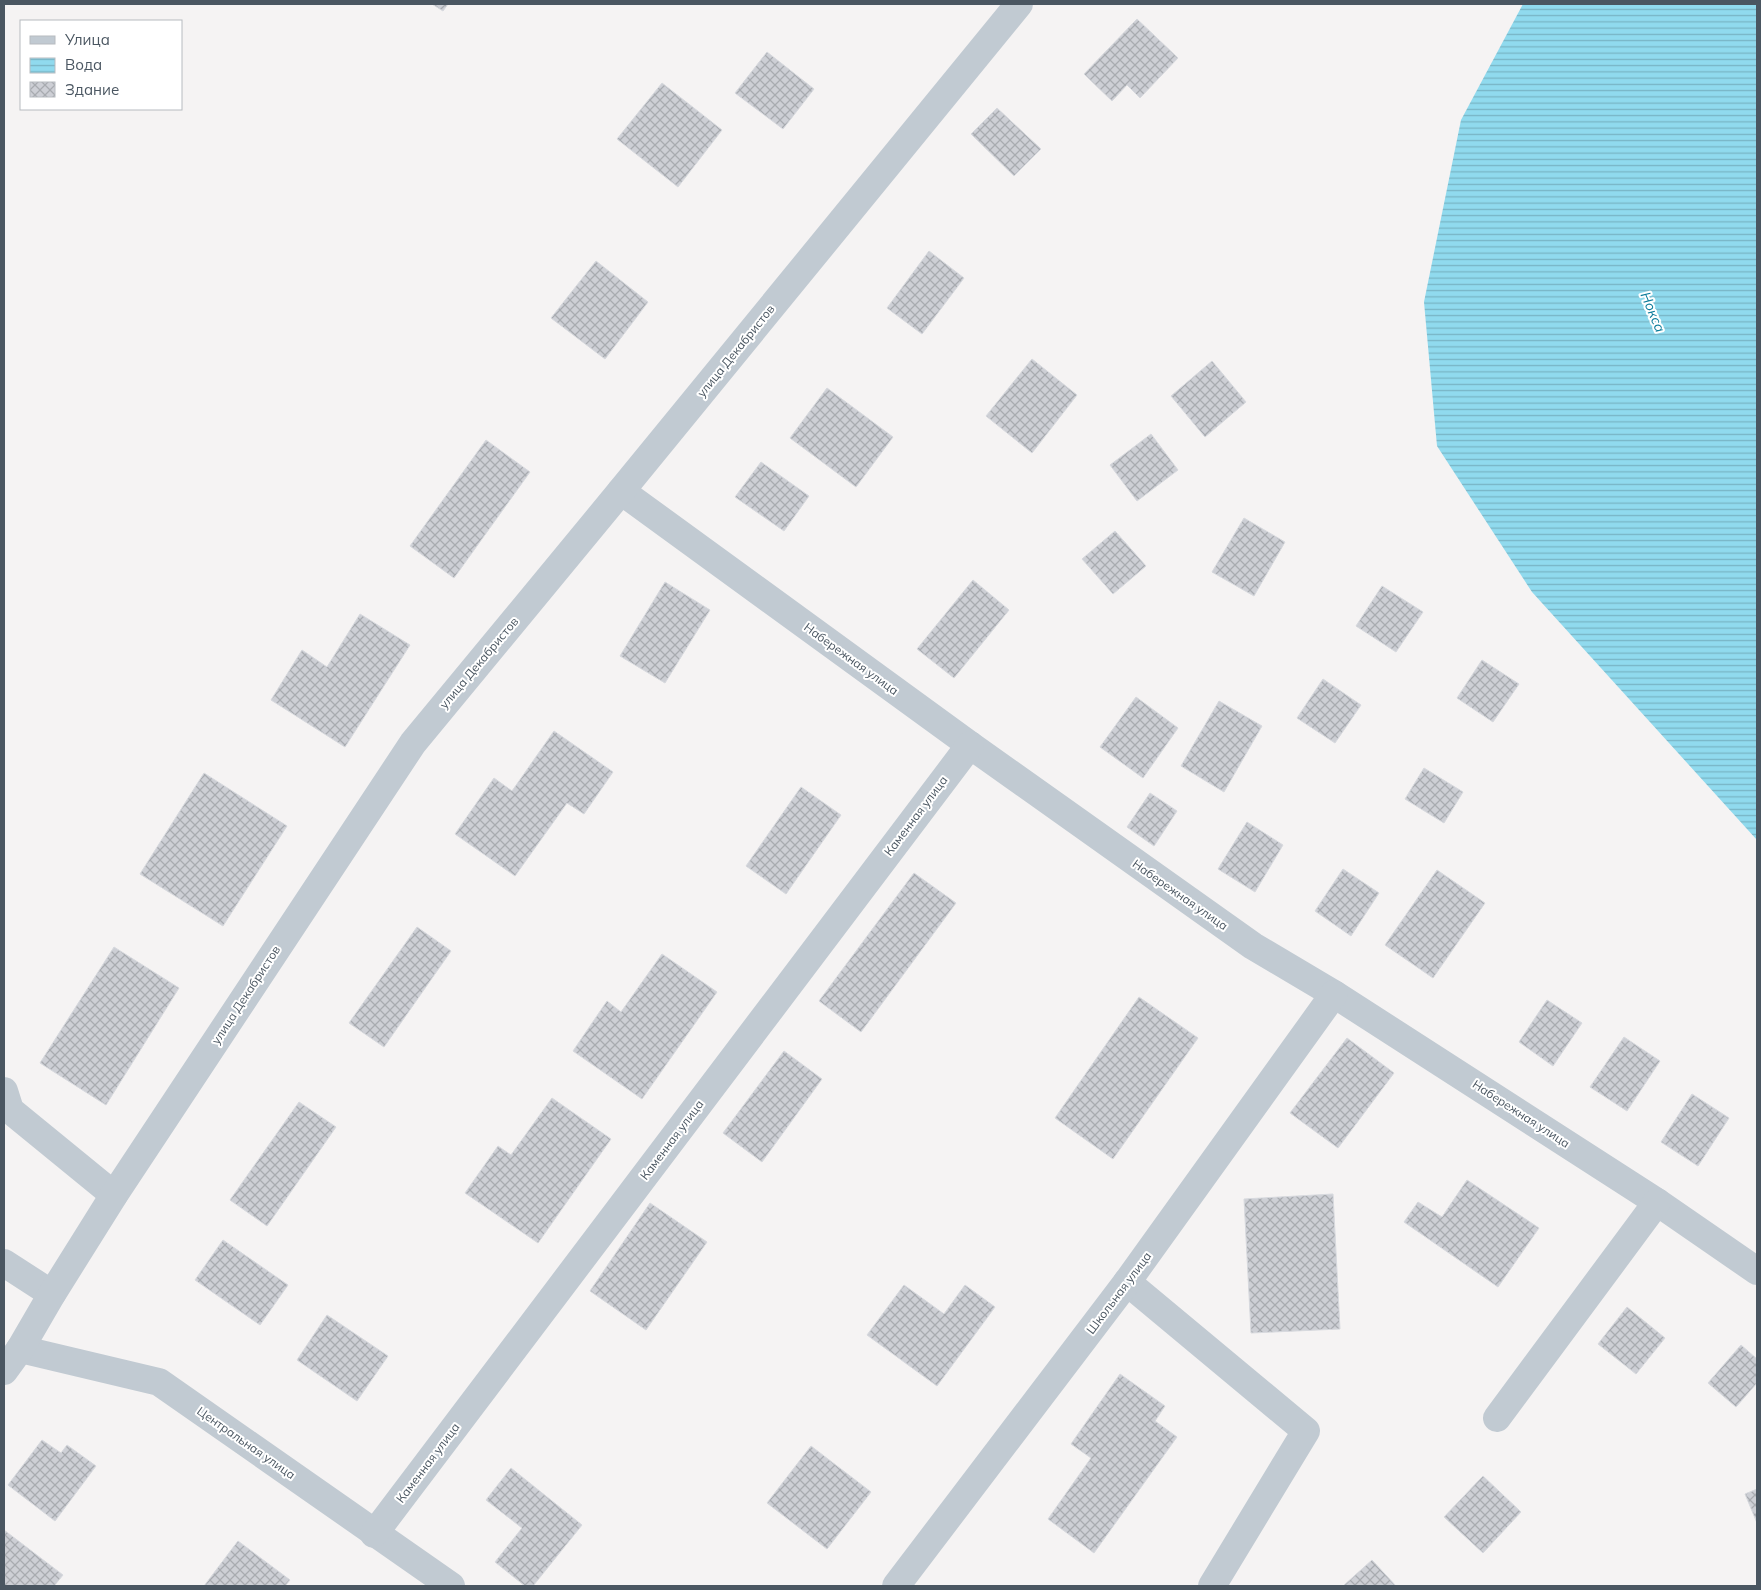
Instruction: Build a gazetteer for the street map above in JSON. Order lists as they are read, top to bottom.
{
  "streets": {
    "street": [
      "улица Декабристов",
      "Набережная улица",
      "Каменная улица",
      "Школьная улица",
      "Центральная улица"
    ]
  },
  "crossings": [
    ["улица Декабристов", "Набережная улица"],
    ["улица Декабристов", "Центральная улица"],
    ["Набережная улица", "Каменная улица"],
    ["Набережная улица", "Школьная улица"],
    ["Каменная улица", "Центральная улица"]
  ],
  "water": ["Нокса"],
  "legend": ["Улица", "Вода", "Здание"]
}
